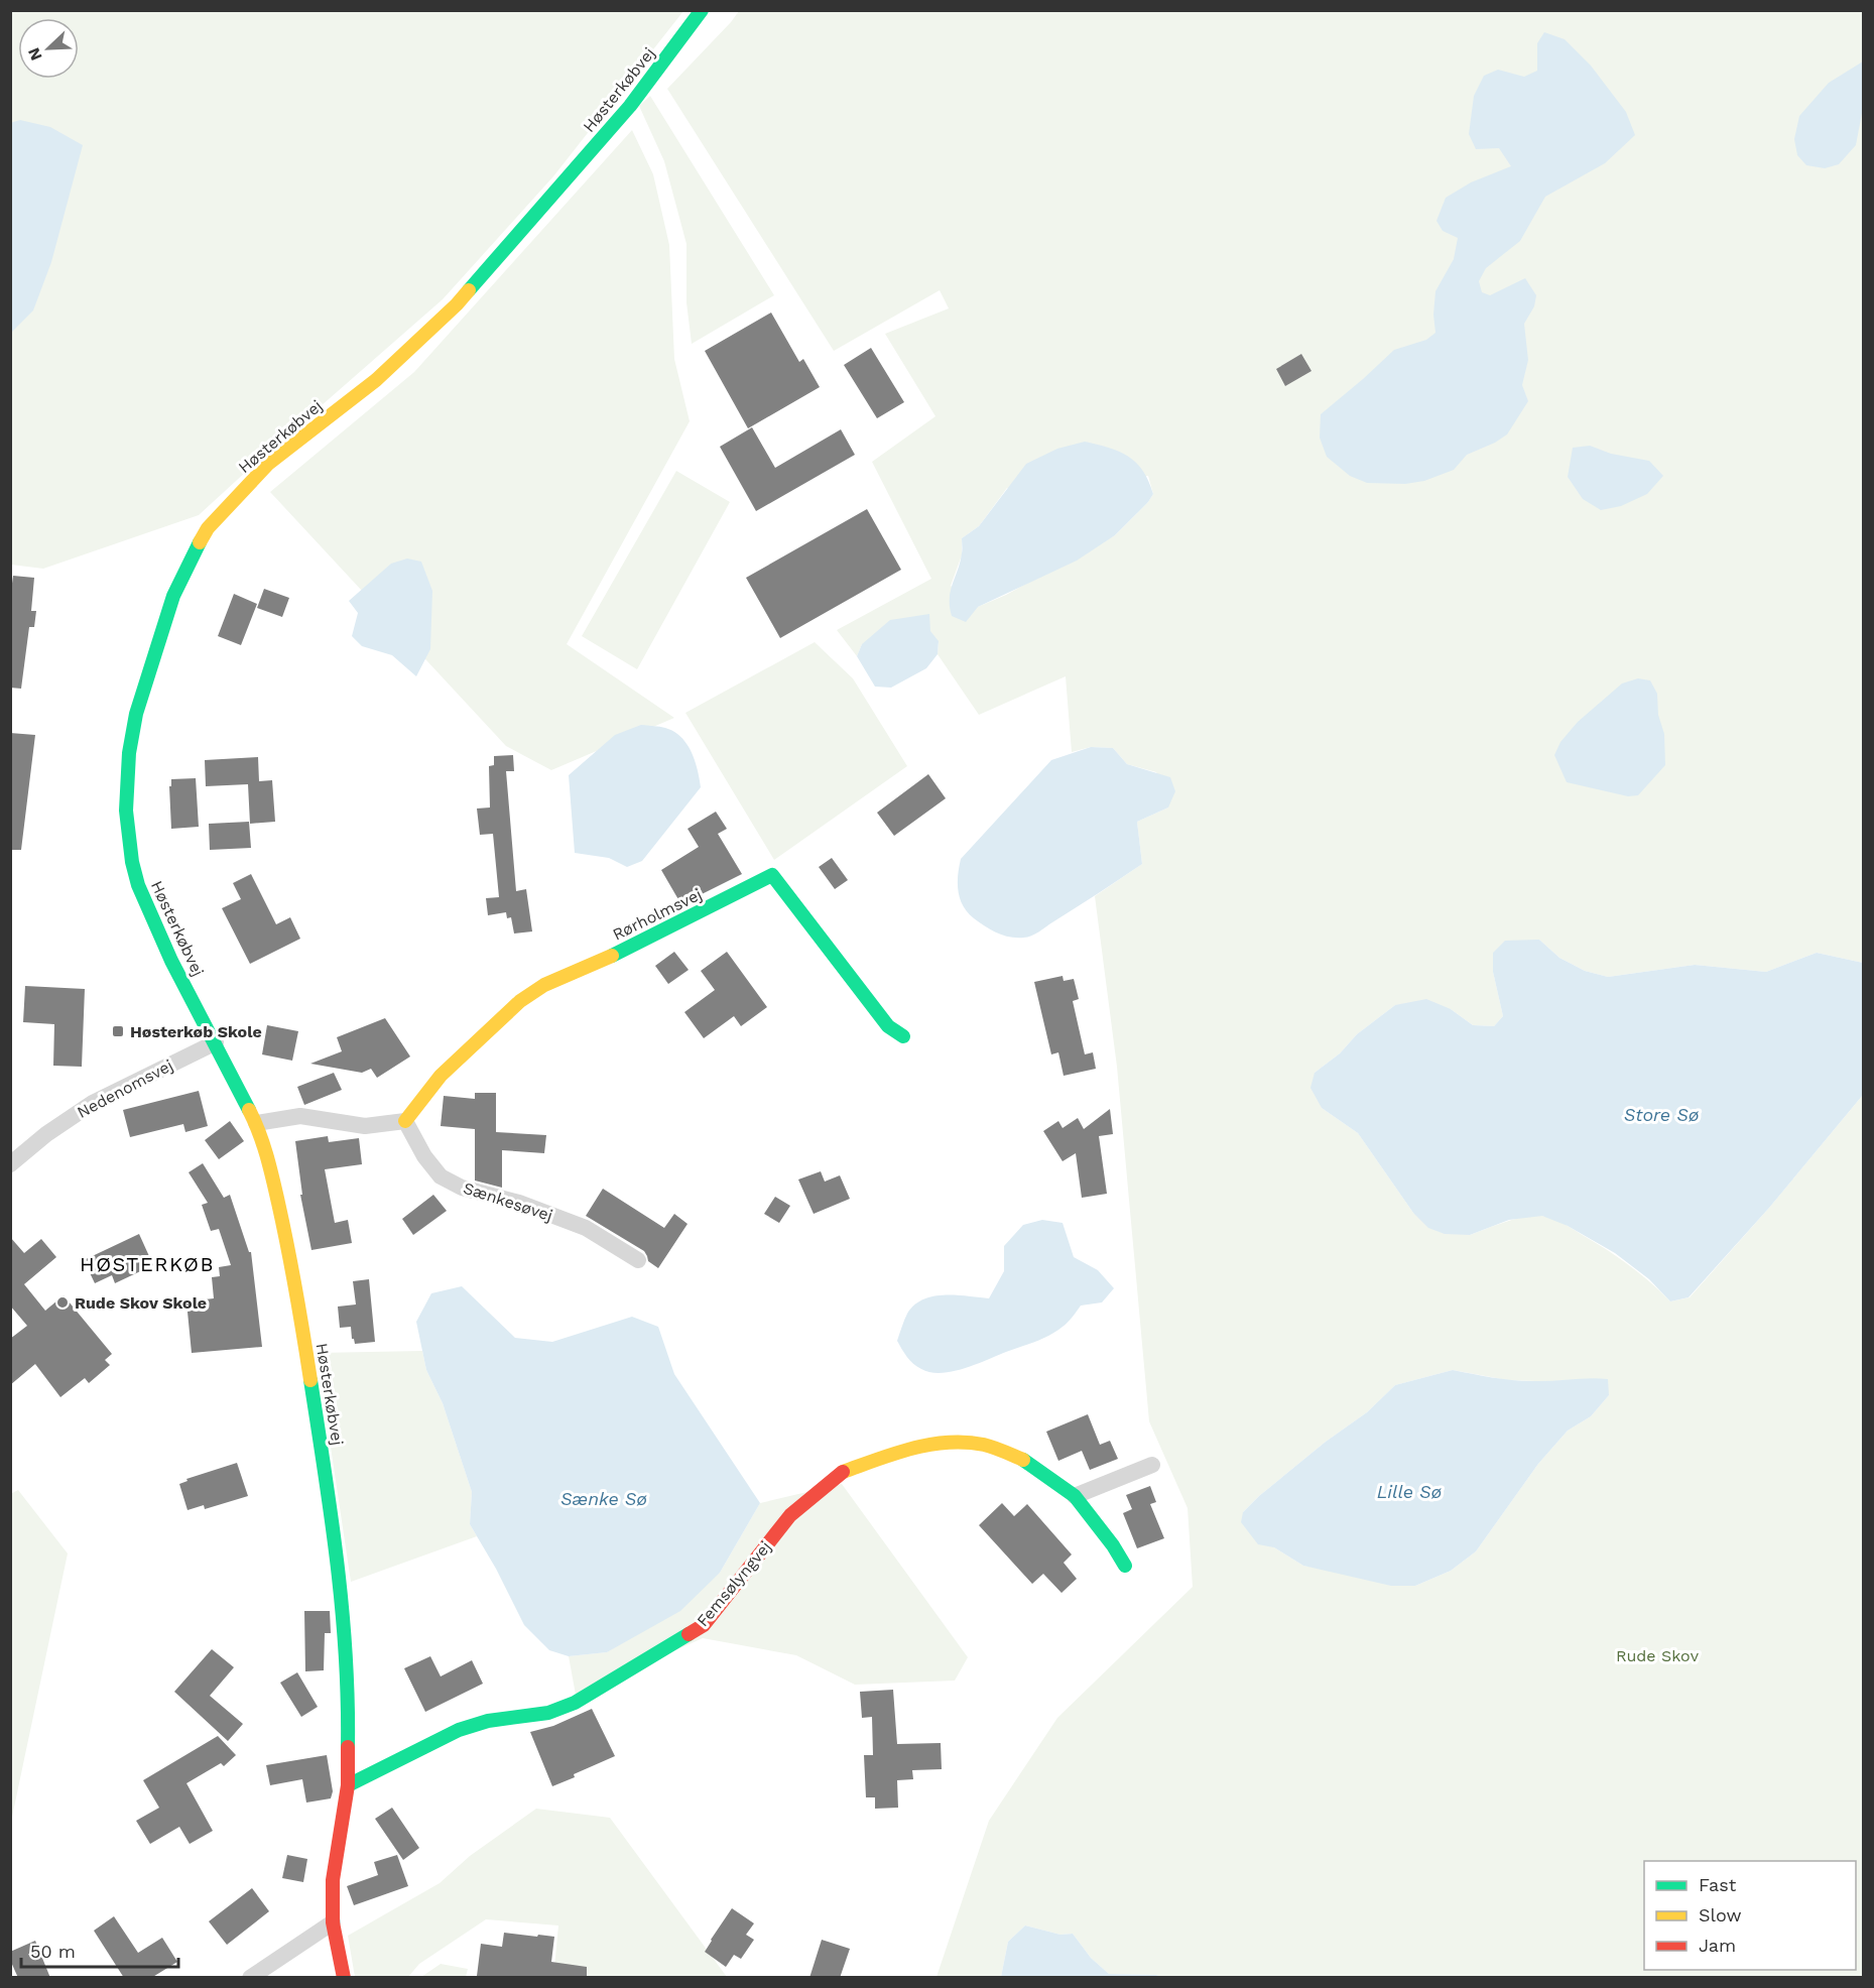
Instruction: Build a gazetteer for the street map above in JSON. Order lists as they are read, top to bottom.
{
  "streets": {
    "street": [
      "Høsterkøbvej",
      "Rørholmsvej",
      "Nedenomsvej",
      "Sænkesøvej",
      "Femsølyngvej"
    ]
  },
  "crossings": [
    ["Høsterkøbvej", "Nedenomsvej"],
    ["Høsterkøbvej", "Femsølyngvej"],
    ["Rørholmsvej", "Sænkesøvej"]
  ],
  "districts": ["HØSTERKØB"],
  "water": ["Store Sø", "Lille Sø", "Sænke Sø"],
  "parks": ["Rude Skov"],
  "places": {
    "transit": ["Høsterkøb Skole"],
    "other": ["Rude Skov Skole"]
  },
  "legend": ["Fast", "Slow", "Jam"],
  "scale_bar": "50 m",
  "north": "bottom left"
}
